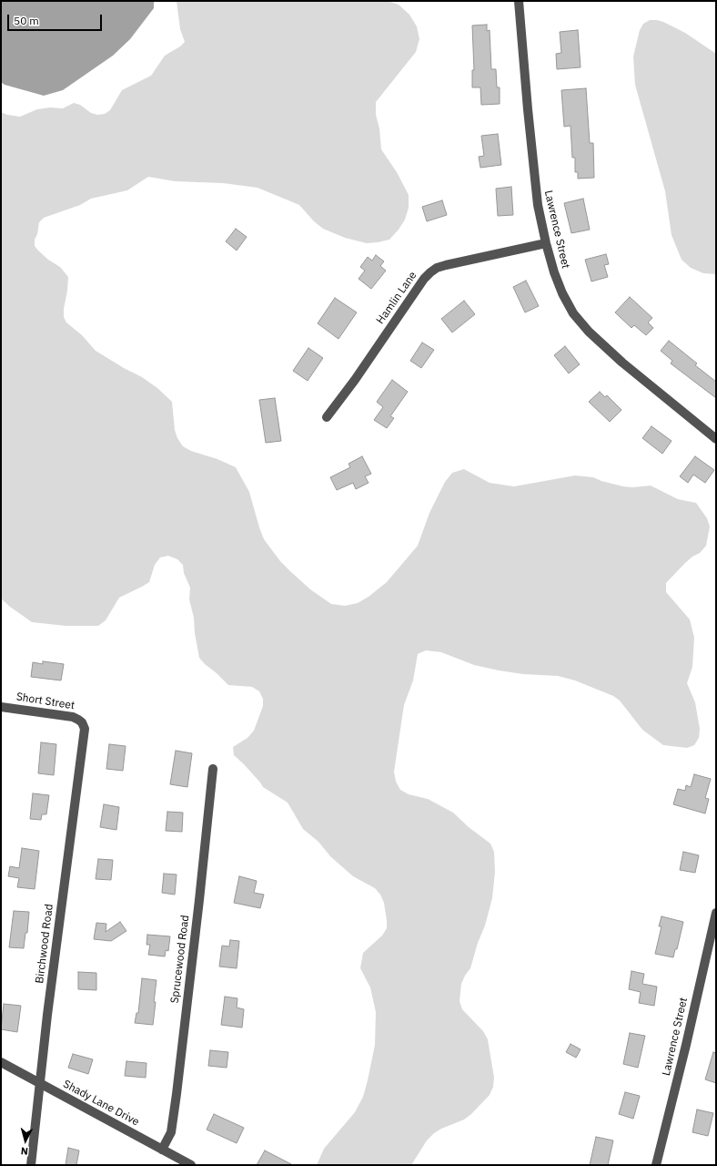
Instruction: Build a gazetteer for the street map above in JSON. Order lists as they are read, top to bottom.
{
  "streets": {
    "street": [
      "Lawrence Street",
      "Hamlin Lane",
      "Short Street",
      "Birchwood Road",
      "Sprucewood Road",
      "Shady Lane Drive"
    ]
  },
  "crossings": [
    ["Lawrence Street", "Hamlin Lane"],
    ["Short Street", "Birchwood Road"],
    ["Birchwood Road", "Shady Lane Drive"],
    ["Sprucewood Road", "Shady Lane Drive"]
  ],
  "scale_bar": "50 m",
  "north": "bottom"
}
